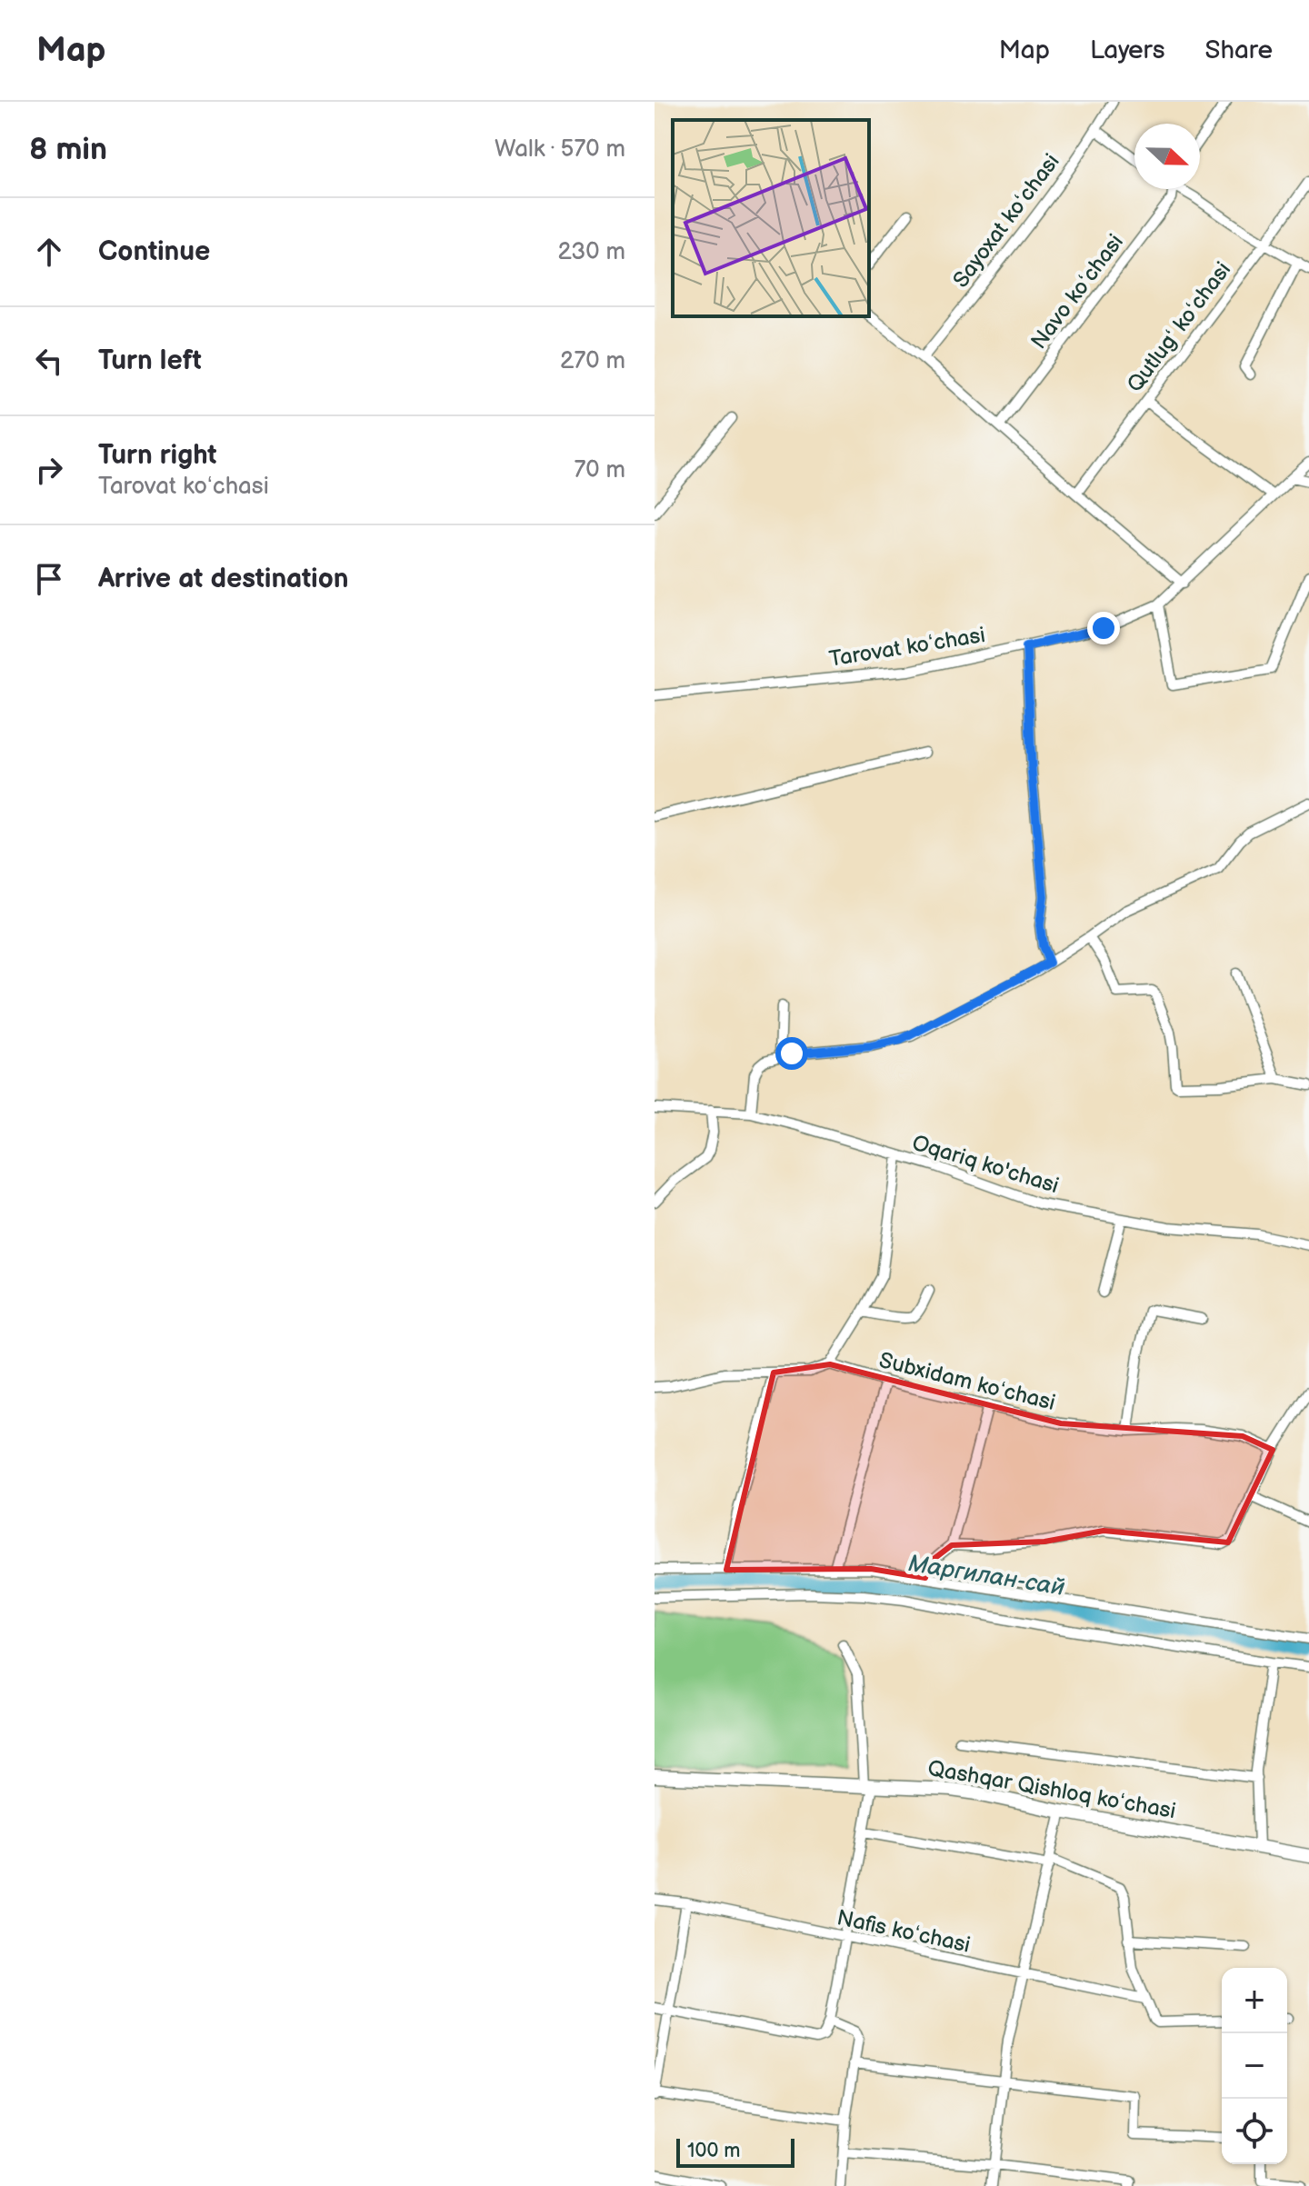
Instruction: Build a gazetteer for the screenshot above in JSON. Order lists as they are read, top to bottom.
{
  "streets": {
    "main road": ["Qashqar Qishloq koʻchasi"],
    "street": [
      "Sayoxat koʻchasi",
      "Navo koʻchasi",
      "Qutlugʻ koʻchasi",
      "Tarovat koʻchasi",
      "Oqariq ko'chasi",
      "Subxidam koʻchasi",
      "Nafis koʻchasi"
    ]
  },
  "water": ["Маргилан-сай"],
  "scale_bar": "100 m",
  "north": "right",
  "page": {
    "header": "Map",
    "nav": ["Map", "Layers", "Share"],
    "heading": ["8 min", "Walk · 570 m"],
    "list": [
      ["Continue", "230 m"],
      ["Turn left", "270 m"],
      ["Turn right", "Tarovat koʻchasi", "70 m"],
      "Arrive at destination"
    ],
    "map_buttons": ["+", "−"],
    "scale": "100 m"
  }
}
